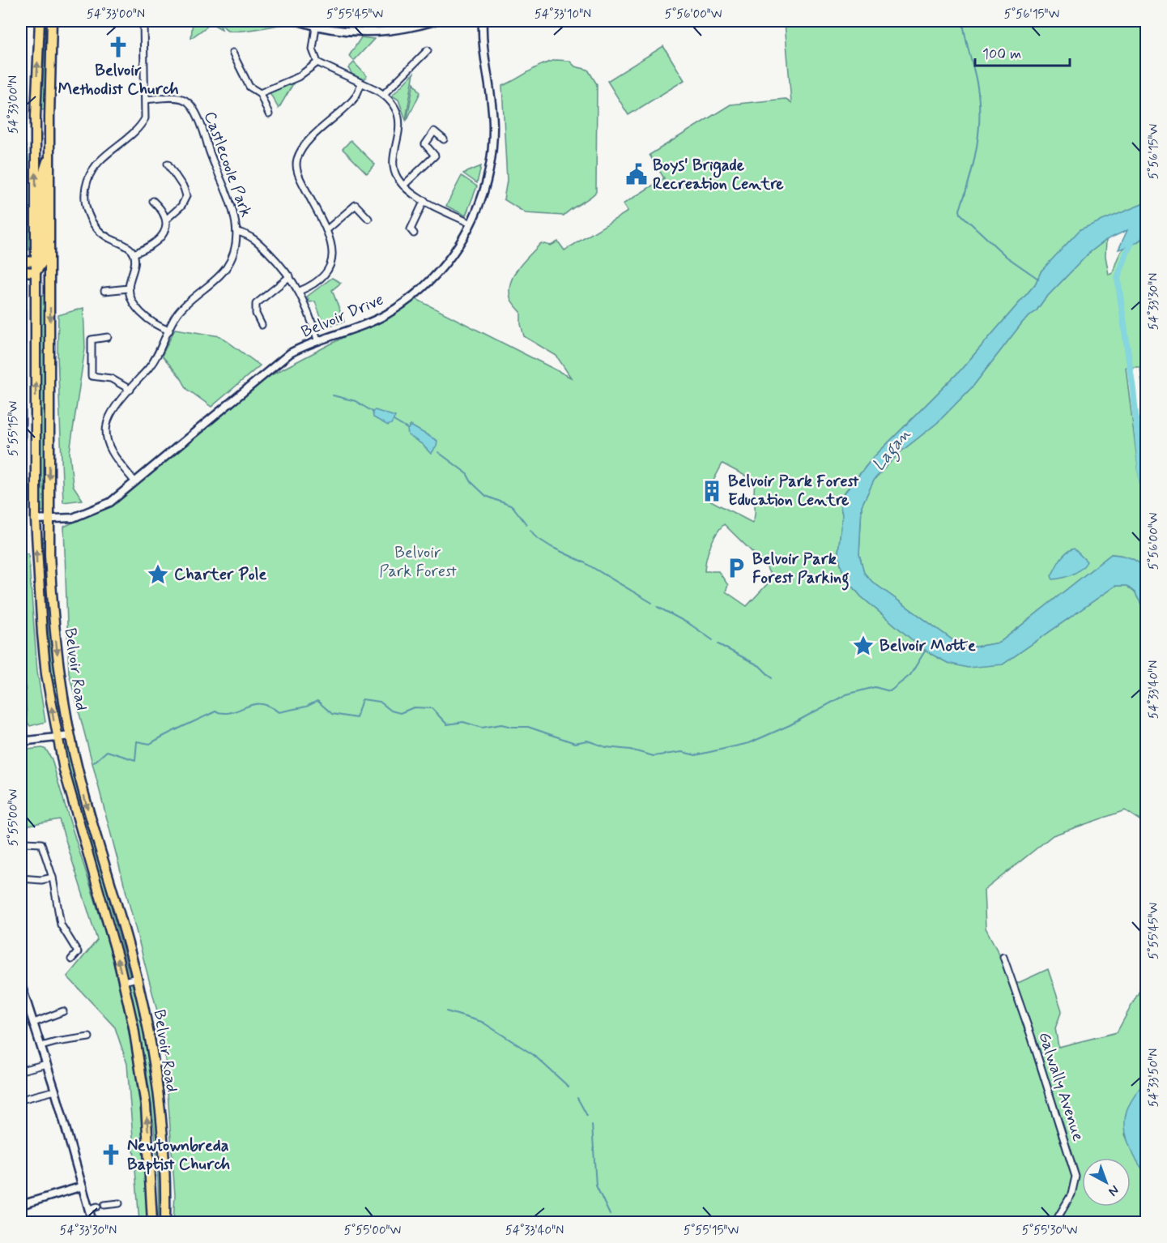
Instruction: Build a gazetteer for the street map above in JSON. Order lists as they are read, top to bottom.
{
  "streets": {
    "highway": ["Belvoir Road"],
    "street": ["Castlecoole Park", "Belvoir Drive", "Galwally Avenue"]
  },
  "crossings": [
    ["Castlecoole Park", "Belvoir Drive"],
    ["Belvoir Drive", "Belvoir Road"]
  ],
  "water": ["Lagan"],
  "parks": ["Belvoir Park Forest"],
  "places": {
    "church": ["Belvoir Methodist Church", "Newtownbreda Baptist Church"],
    "public building": ["Boys' Brigade Recreation Centre"],
    "building": ["Belvoir Park Forest Education Centre"],
    "parking": ["Belvoir Park Forest Parking"],
    "place": ["Charter Pole", "Belvoir Motte"]
  },
  "scale_bar": "100 m",
  "north": "bottom right",
  "coordinates": [
    "54°33'00\"N",
    "5°55'45\"W",
    "54°33'10\"N",
    "5°56'00\"W",
    "5°56'15\"W",
    "54°33'30\"N",
    "5°55'15\"W",
    "54°33'40\"N",
    "5°55'00\"W",
    "54°33'50\"N",
    "5°55'30\"W"
  ]
}
